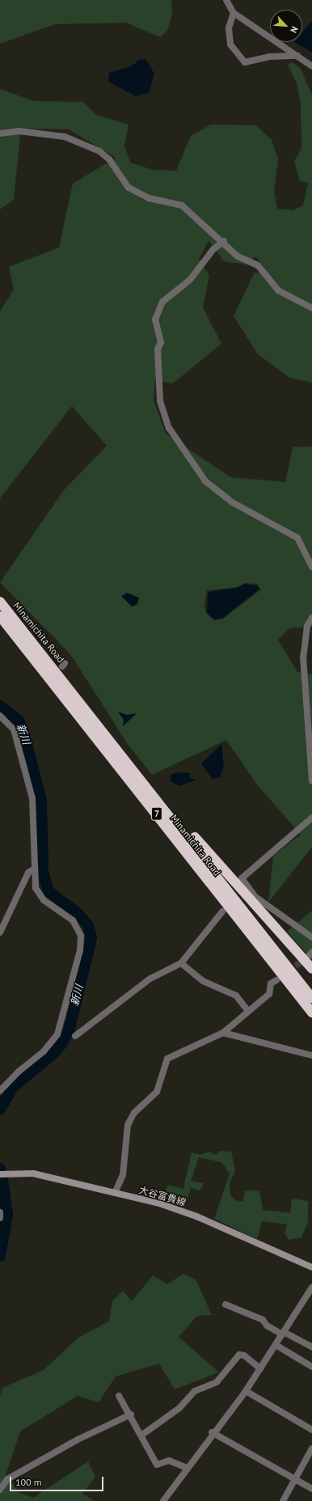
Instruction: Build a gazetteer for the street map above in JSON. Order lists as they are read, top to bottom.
{
  "streets": {
    "highway": ["Minamichita Road", "7"],
    "main road": ["大谷富貴線"]
  },
  "water": ["新川"],
  "scale_bar": "100 m",
  "north": "bottom right"
}
